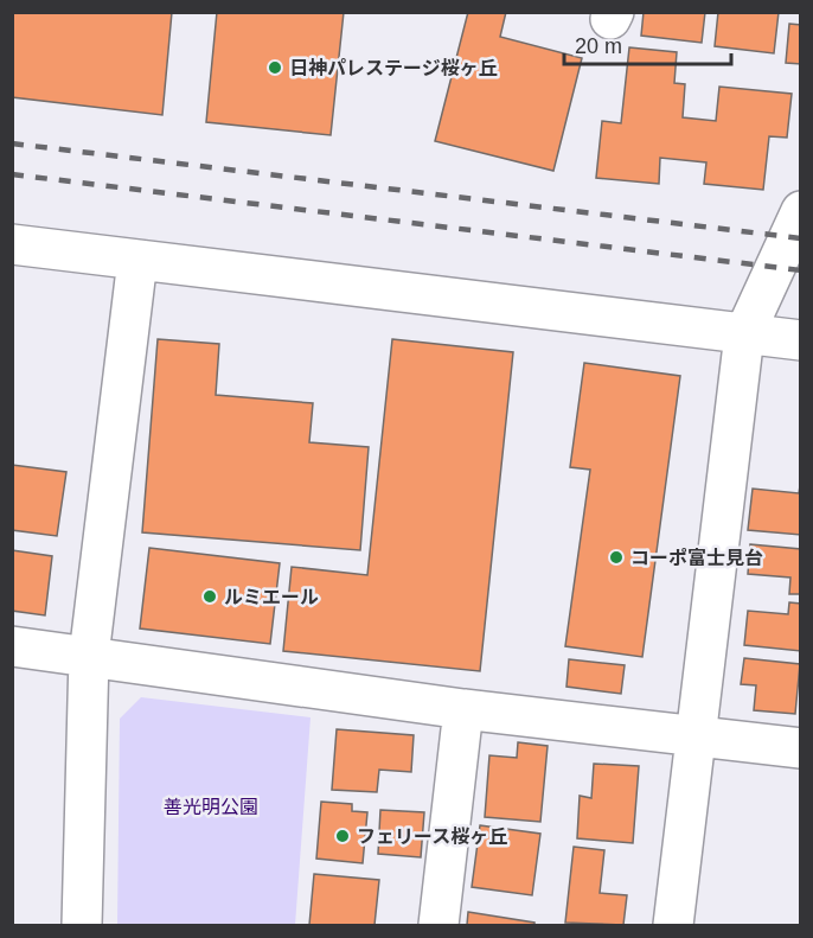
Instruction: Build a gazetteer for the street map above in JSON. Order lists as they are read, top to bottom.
{
  "parks": ["善光明公園"],
  "places": [
    "日神パレステージ桜ヶ丘",
    "コーポ富士見台",
    "ルミエール",
    "フェリース桜ヶ丘"
  ],
  "scale_bar": "20 m"
}
